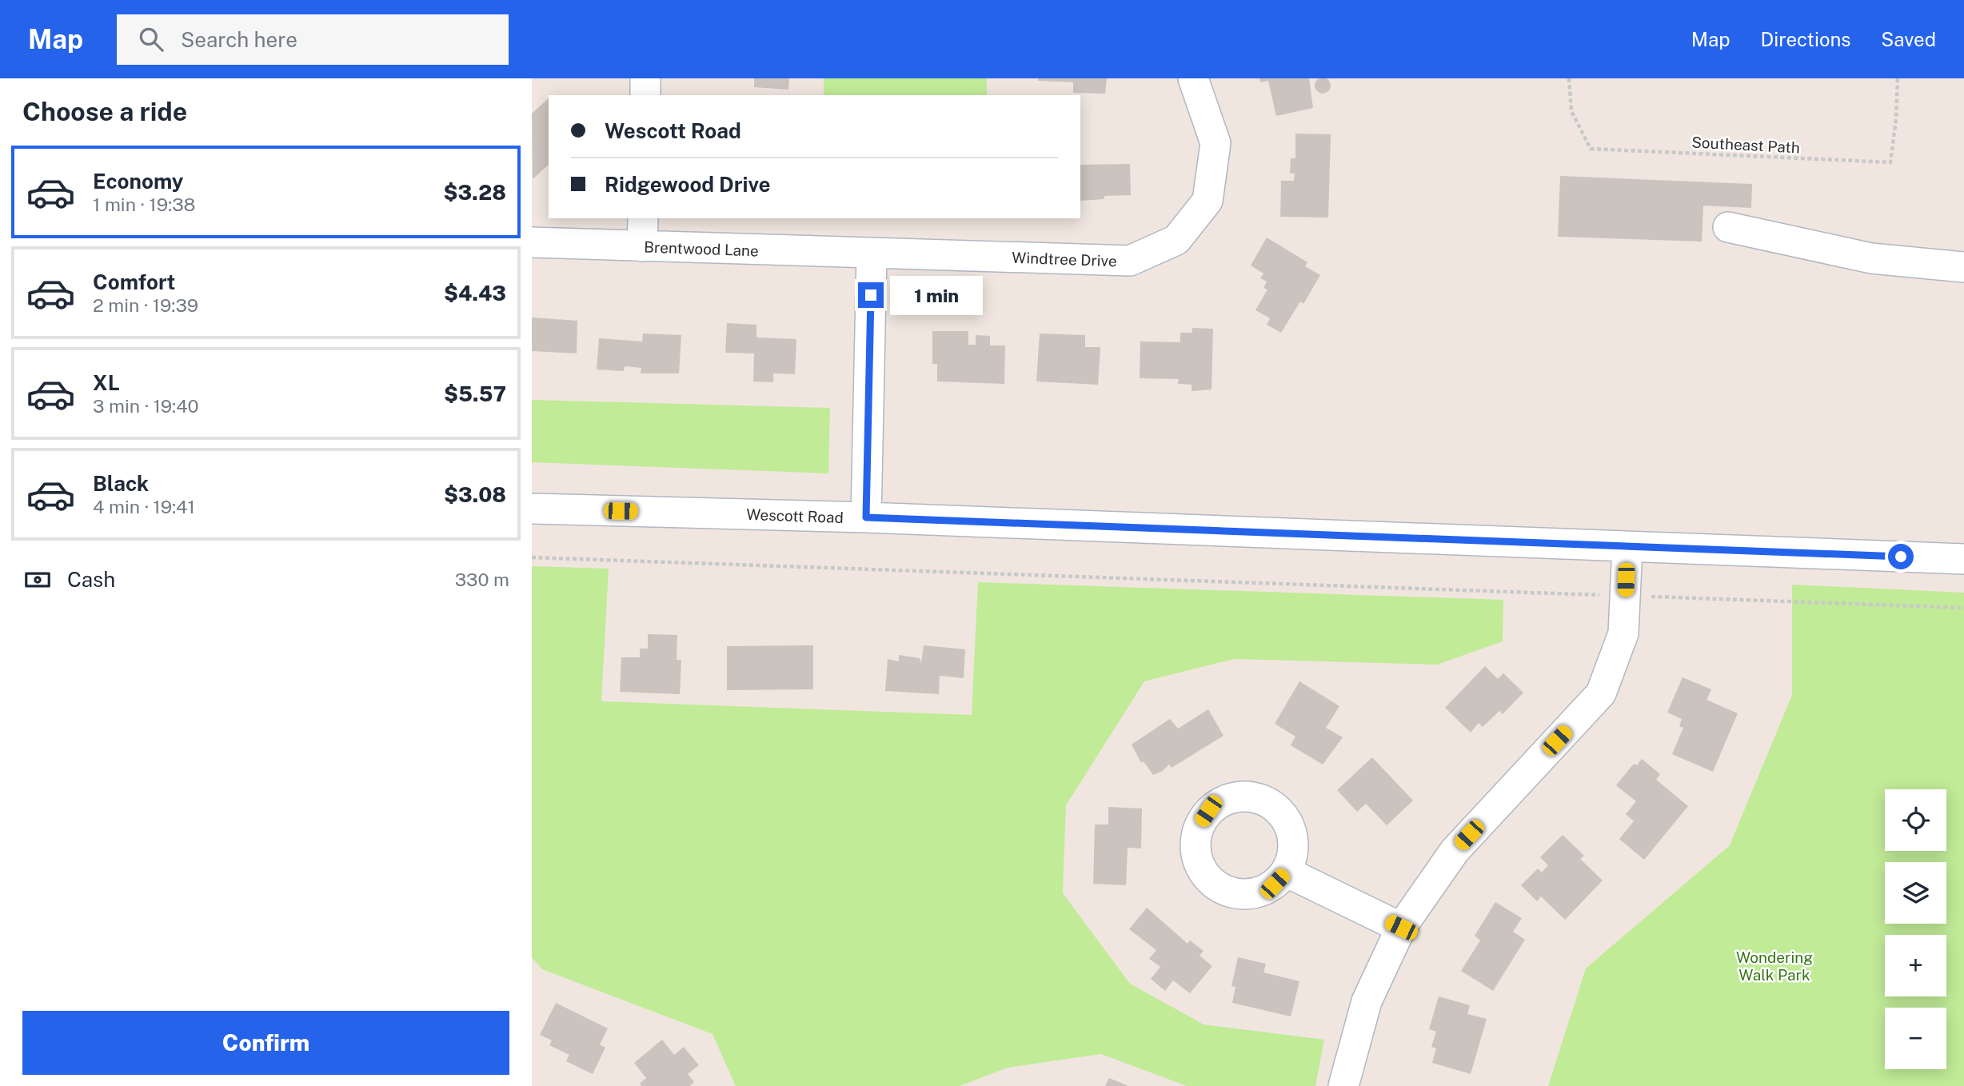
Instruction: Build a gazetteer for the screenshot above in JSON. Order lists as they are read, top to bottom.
{
  "streets": {
    "street": ["Brentwood Lane", "Windtree Drive", "Wescott Road"],
    "path": ["Southeast Path"]
  },
  "crossings": [
    ["Brentwood Lane", "Windtree Drive"]
  ],
  "parks": ["Wondering Walk Park"],
  "page": {
    "header": "Map",
    "search": "Search here",
    "nav": ["Map", "Directions", "Saved"],
    "heading": "Choose a ride",
    "banner": ["Wescott Road", "Ridgewood Drive"],
    "list": [
      {
        "name": "Economy",
        "note": "1 min · 19:38",
        "value": "$3.28"
      },
      {
        "name": "Comfort",
        "note": "2 min · 19:39",
        "value": "$4.43"
      },
      {
        "name": "XL",
        "note": "3 min · 19:40",
        "value": "$5.57"
      },
      {
        "name": "Black",
        "note": "4 min · 19:41",
        "value": "$3.08"
      }
    ],
    "bubble": "1 min",
    "pay": ["Cash", "330 m"],
    "map_buttons": ["+", "−"],
    "buttons": "Confirm"
  }
}
